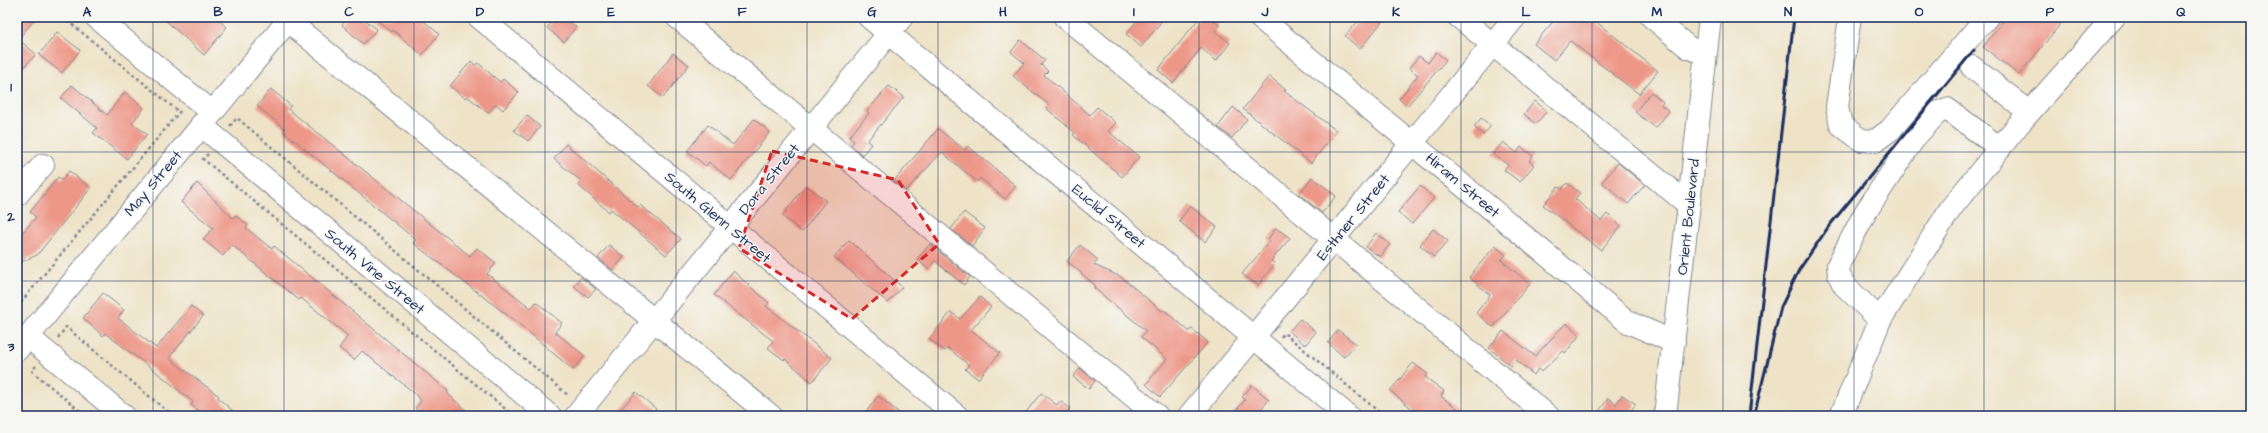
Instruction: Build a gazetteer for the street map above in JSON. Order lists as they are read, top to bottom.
{
  "streets": {
    "street": [
      "Dora Street",
      "May Street",
      "Hiram Street",
      "Euclid Street",
      "South Glenn Street",
      "Esthner Street",
      "Orient Boulevard",
      "South Vine Street"
    ]
  },
  "crossings": [
    ["Dora Street", "Euclid Street"],
    ["Dora Street", "South Glenn Street"],
    ["May Street", "South Vine Street"],
    ["Hiram Street", "Esthner Street"],
    ["Hiram Street", "Orient Boulevard"],
    ["Euclid Street", "Esthner Street"]
  ],
  "grid": {
    "columns": [
      "A",
      "B",
      "C",
      "D",
      "E",
      "F",
      "G",
      "H",
      "I",
      "J",
      "K",
      "L",
      "M",
      "N",
      "O",
      "P",
      "Q"
    ],
    "rows": ["1", "2", "3"]
  }
}
